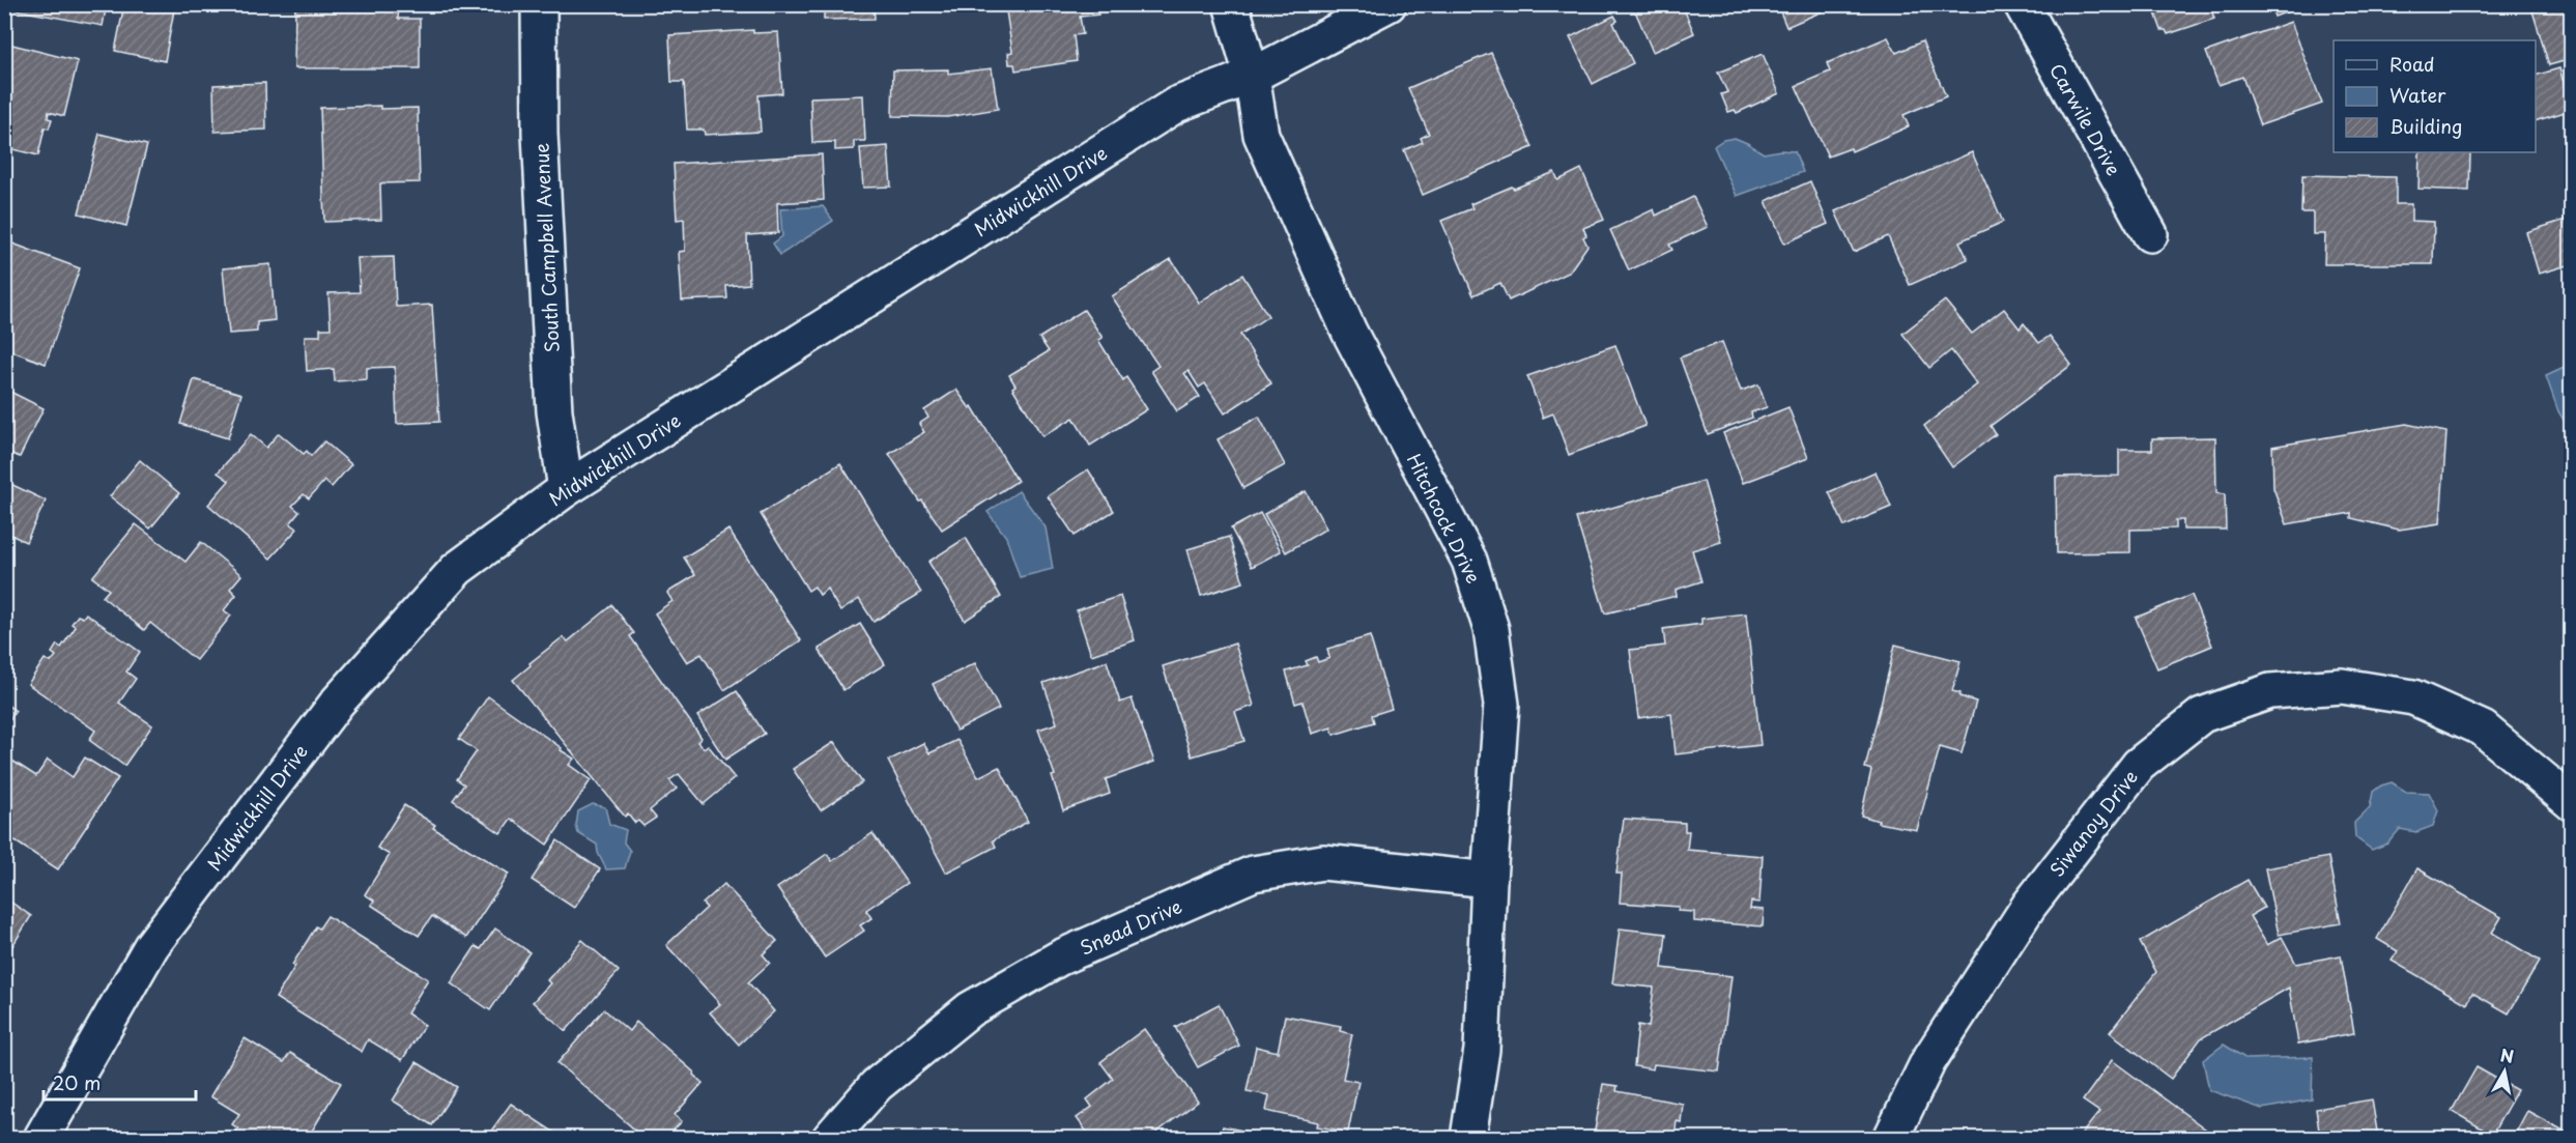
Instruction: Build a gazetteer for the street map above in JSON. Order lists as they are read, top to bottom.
{
  "streets": {
    "street": [
      "Carwile Drive",
      "Midwickhill Drive",
      "South Campbell Avenue",
      "Hitchcock Drive",
      "Siwanoy Drive",
      "Snead Drive"
    ]
  },
  "crossings": [
    ["Midwickhill Drive", "South Campbell Avenue"],
    ["Midwickhill Drive", "Hitchcock Drive"],
    ["Hitchcock Drive", "Snead Drive"]
  ],
  "legend": ["Road", "Water", "Building"],
  "scale_bar": "20 m",
  "north": "top"
}
